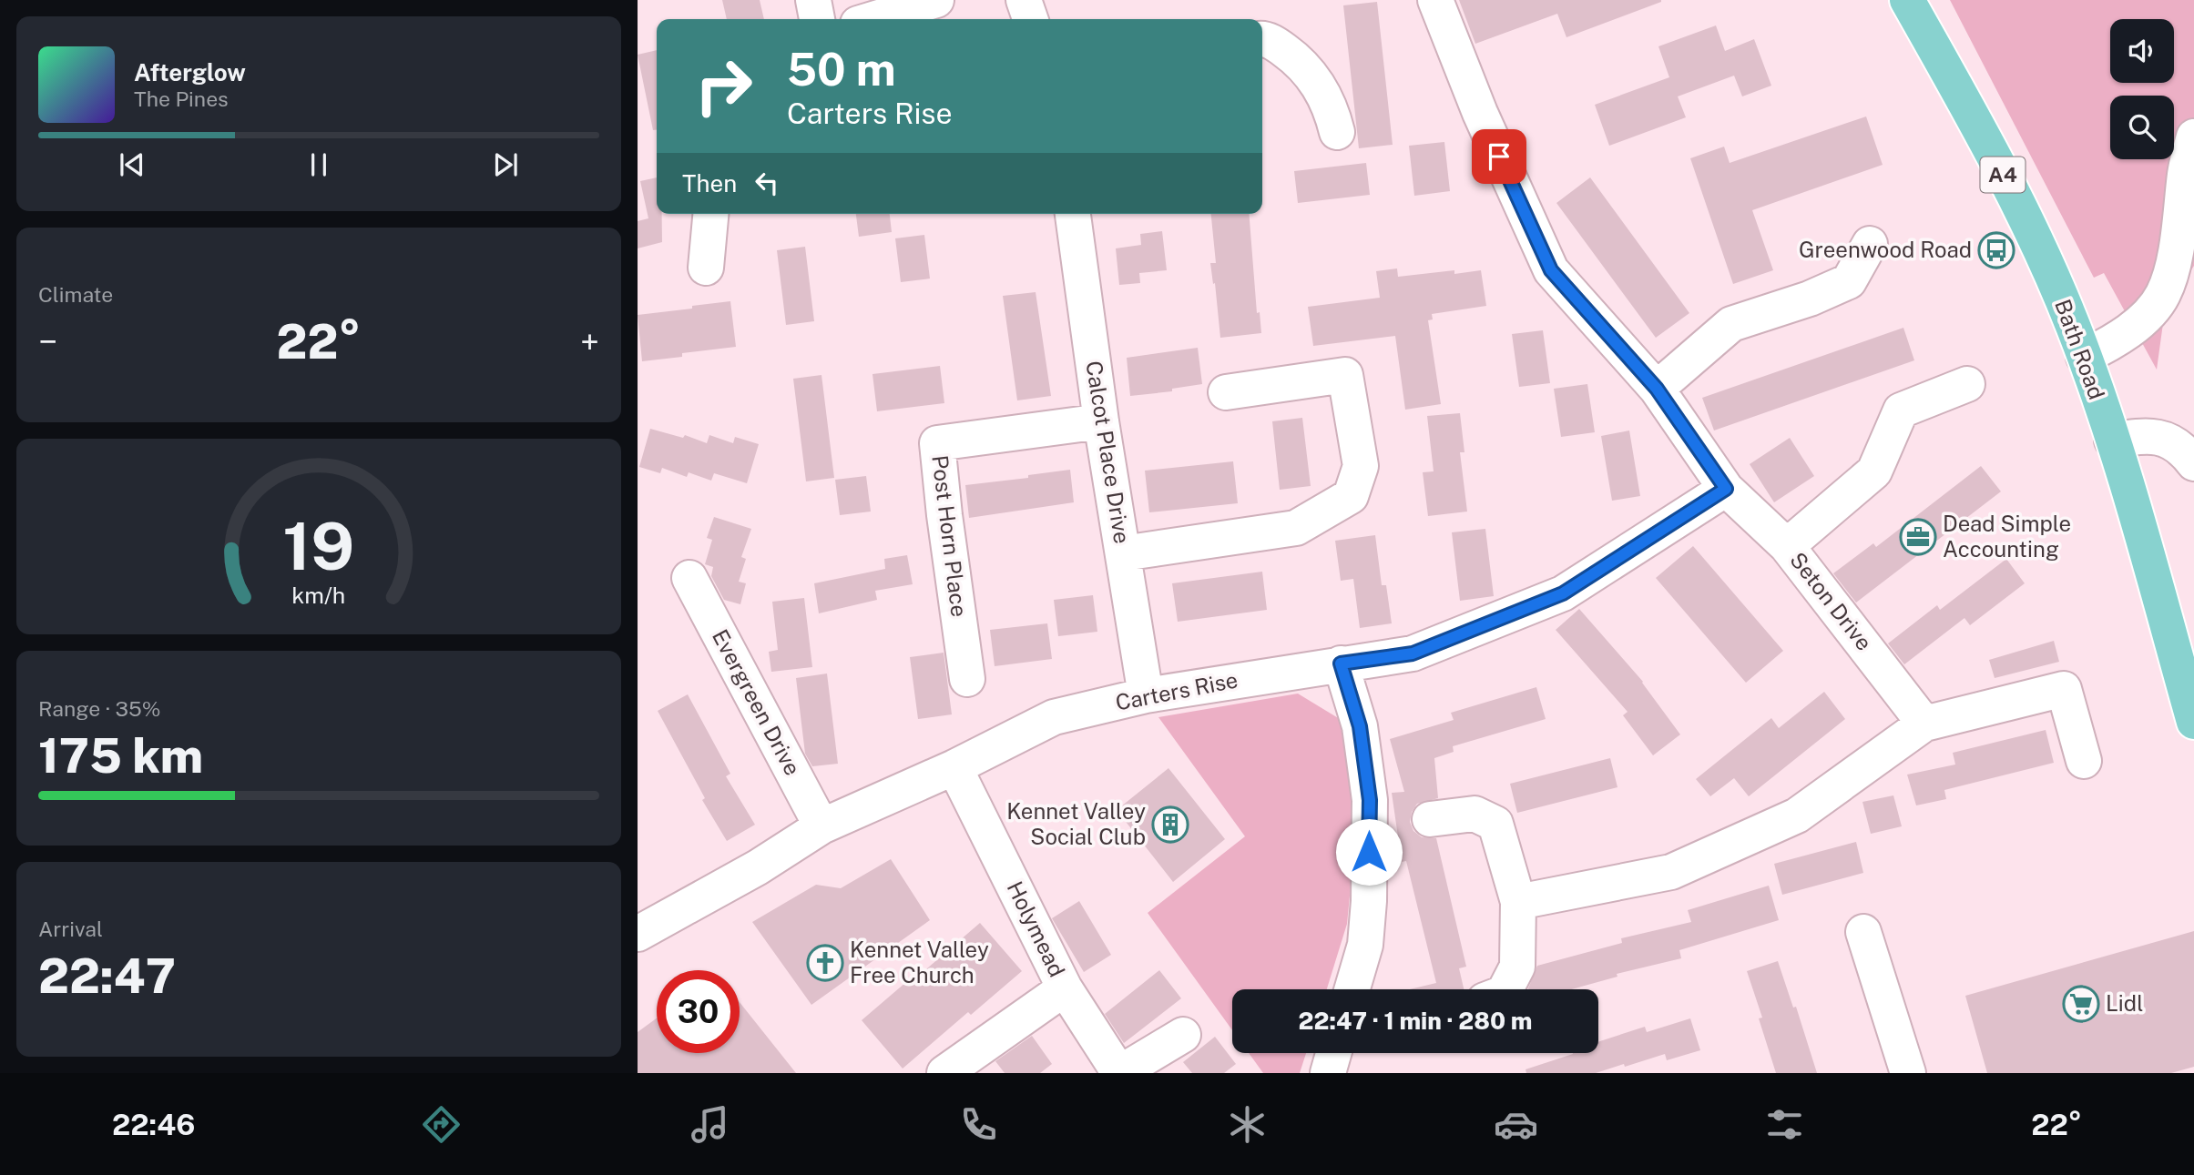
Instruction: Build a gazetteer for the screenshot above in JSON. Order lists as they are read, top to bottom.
{
  "streets": {
    "main road": ["A4", "Bath Road"],
    "street": [
      "Calcot Place Drive",
      "Post Horn Place",
      "Seton Drive",
      "Carters Rise",
      "Evergreen Drive",
      "Holymead"
    ]
  },
  "crossings": [
    ["Calcot Place Drive", "Post Horn Place"],
    ["Calcot Place Drive", "Carters Rise"],
    ["Seton Drive", "Carters Rise"],
    ["Carters Rise", "Evergreen Drive"],
    ["Carters Rise", "Holymead"]
  ],
  "places": {
    "bus stop": ["Greenwood Road"],
    "office": ["Dead Simple Accounting"],
    "building": ["Kennet Valley Social Club"],
    "church": ["Kennet Valley Free Church"],
    "supermarket": ["Lidl"]
  },
  "page": {
    "turn": ["50 m", "Carters Rise"],
    "song": ["Afterglow", "The Pines"],
    "then": "Then",
    "tile": [
      "Climate",
      ["Range · 35%", "175 km"],
      ["Arrival", "22:47"]
    ],
    "heat": ["−", "22°", "+"],
    "limit": "30",
    "trip": "22:47 · 1 min · 280 m",
    "tabs": ["22:46", "22°"],
    "gauge": ["19", "km/h"]
  }
}
